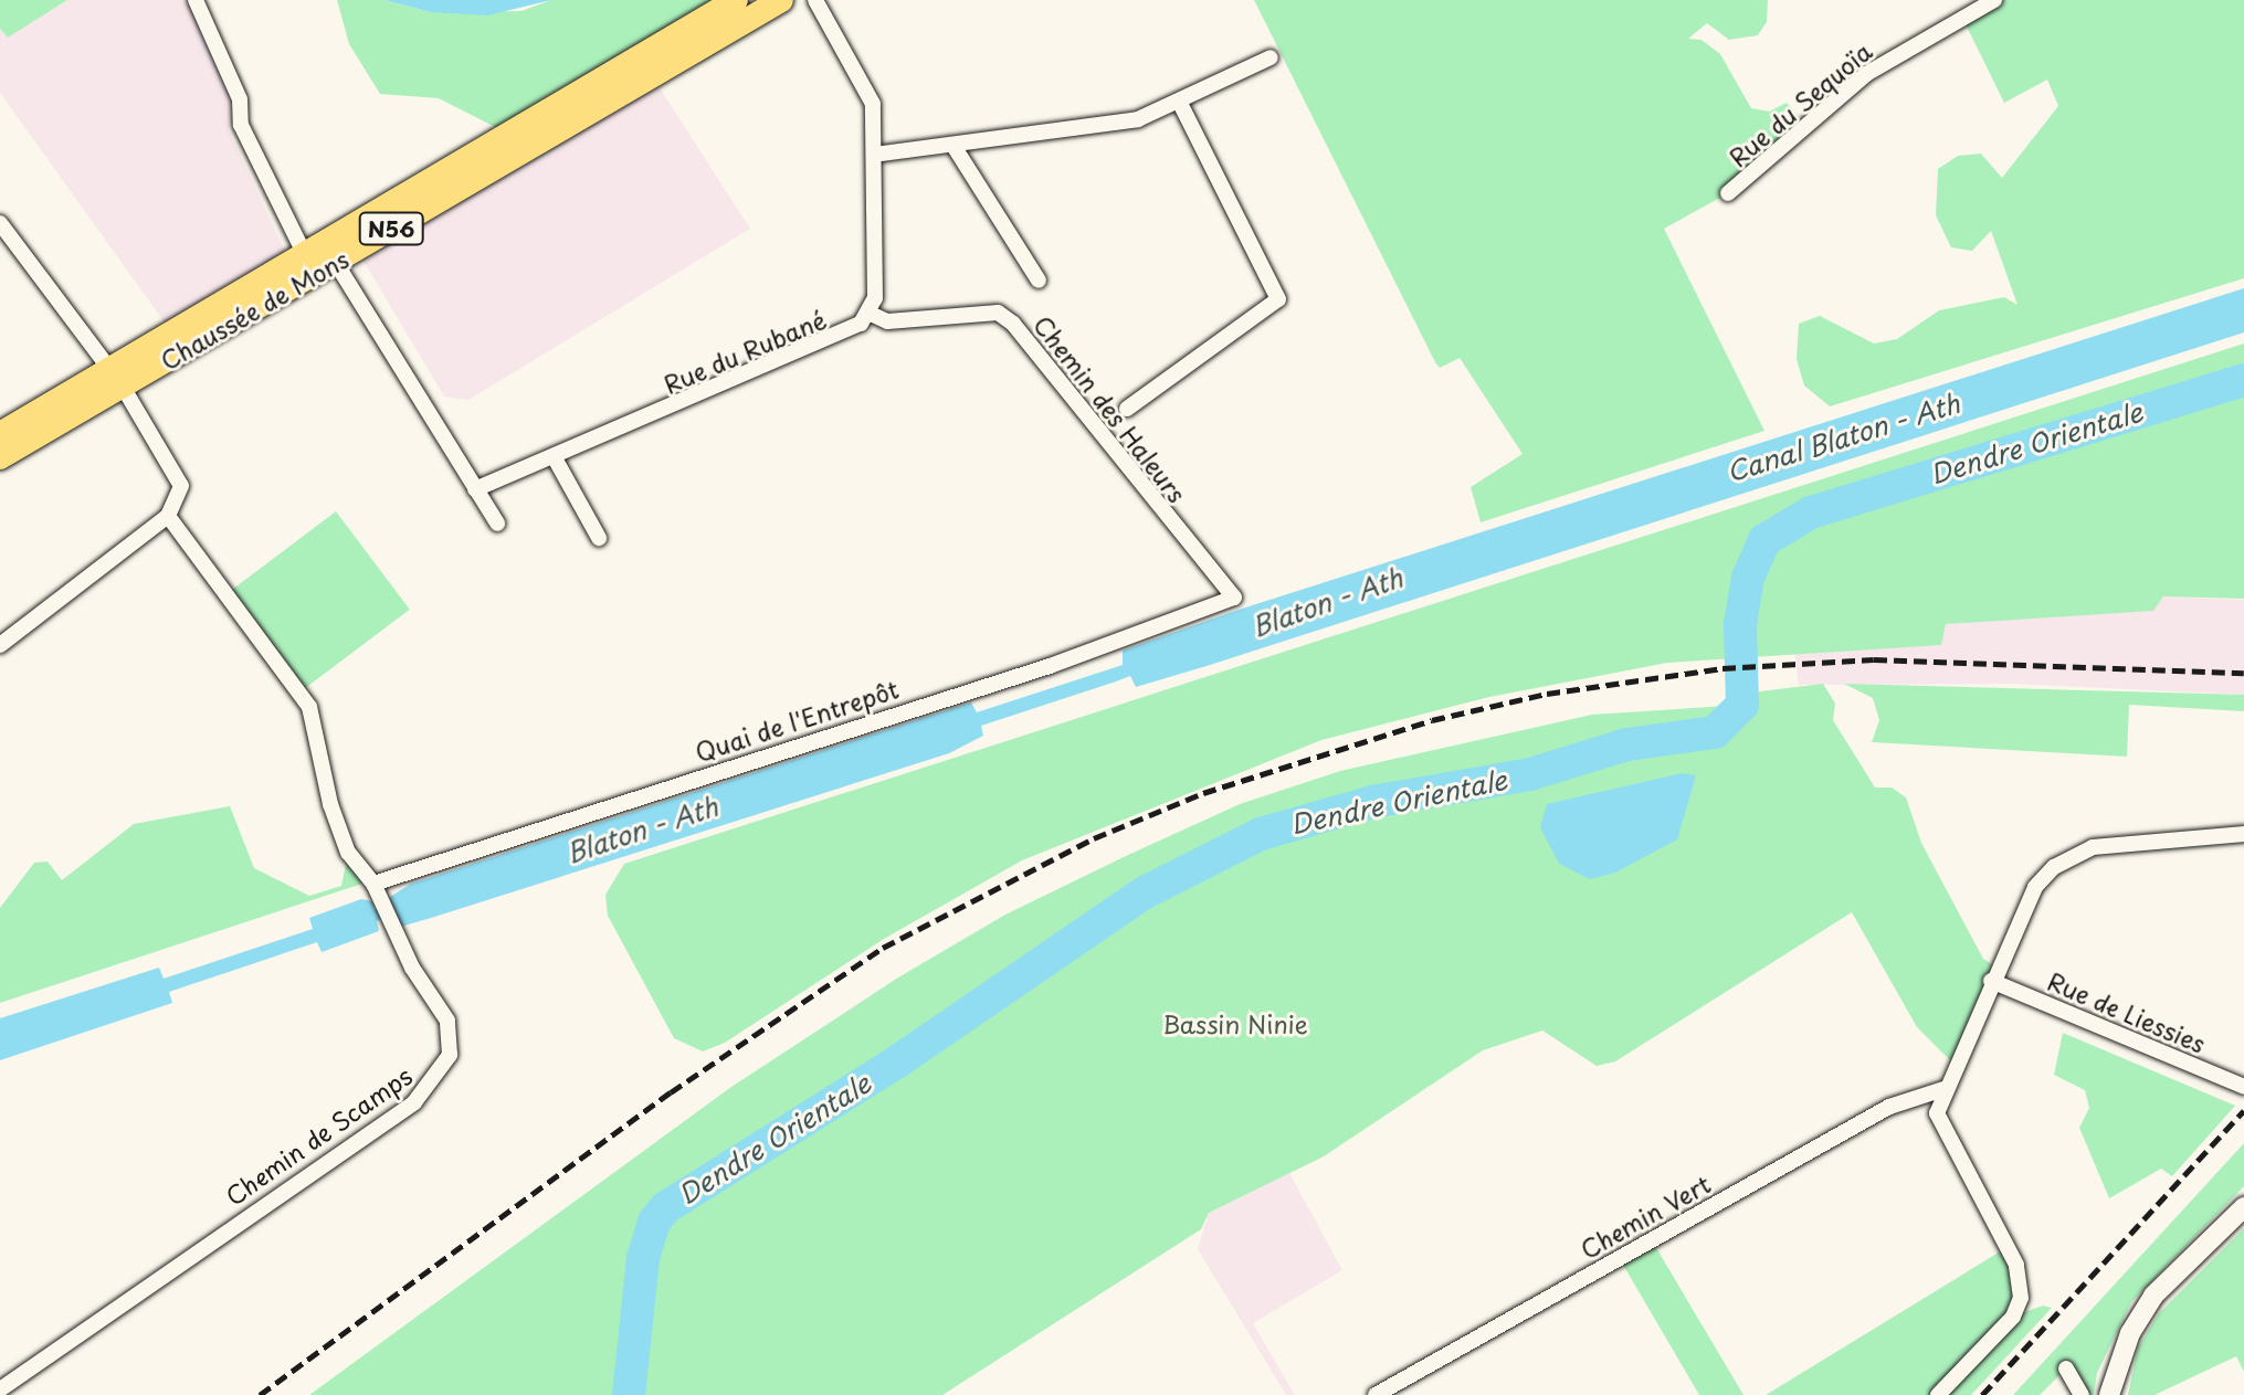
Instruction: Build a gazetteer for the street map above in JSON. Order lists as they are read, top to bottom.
{
  "streets": {
    "main road": ["N56", "Chaussée de Mons"],
    "street": [
      "Rue du Sequoïa",
      "Rue du Rubané",
      "Chemin des Haleurs",
      "Quai de l'Entrepôt",
      "Rue de Liessies",
      "Chemin de Scamps",
      "Chemin Vert"
    ]
  },
  "crossings": [
    ["Rue du Rubané", "Chemin des Haleurs"],
    ["Chemin des Haleurs", "Quai de l'Entrepôt"],
    ["Quai de l'Entrepôt", "Chemin de Scamps"]
  ],
  "water": ["Canal Blaton - Ath", "Dendre Orientale", "Blaton - Ath"],
  "parks": ["Bassin Ninie"]
}
